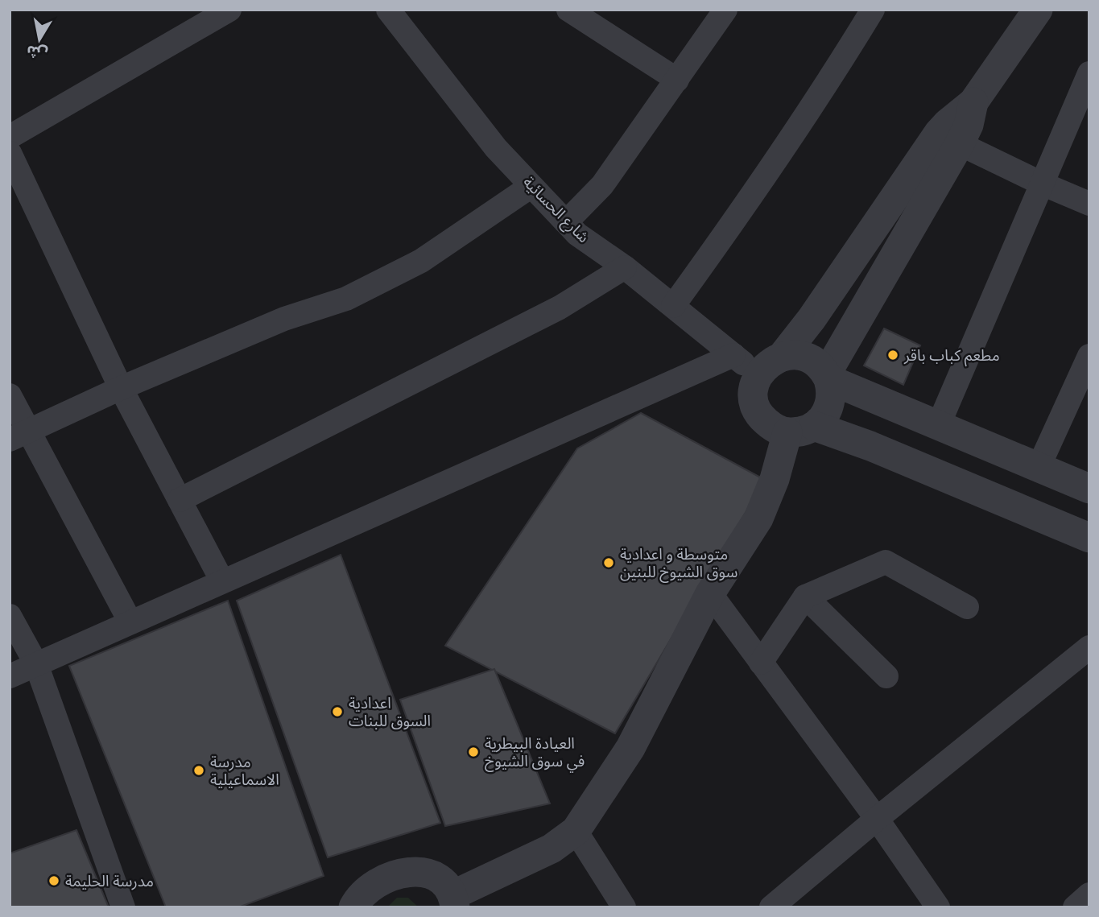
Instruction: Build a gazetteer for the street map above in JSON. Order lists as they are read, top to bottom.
{
  "streets": {
    "street": ["شارع الحسائية"]
  },
  "places": [
    "مطعم كباب باقر",
    "متوسطة و اعدادية سوق الشيوخ للبنين",
    "اعدادية السوق للبنات",
    "العيادة البيطرية في سوق الشيوخ",
    "مدرسة الاسماعيلية",
    "مدرسة الحليمة"
  ],
  "north": "bottom"
}
